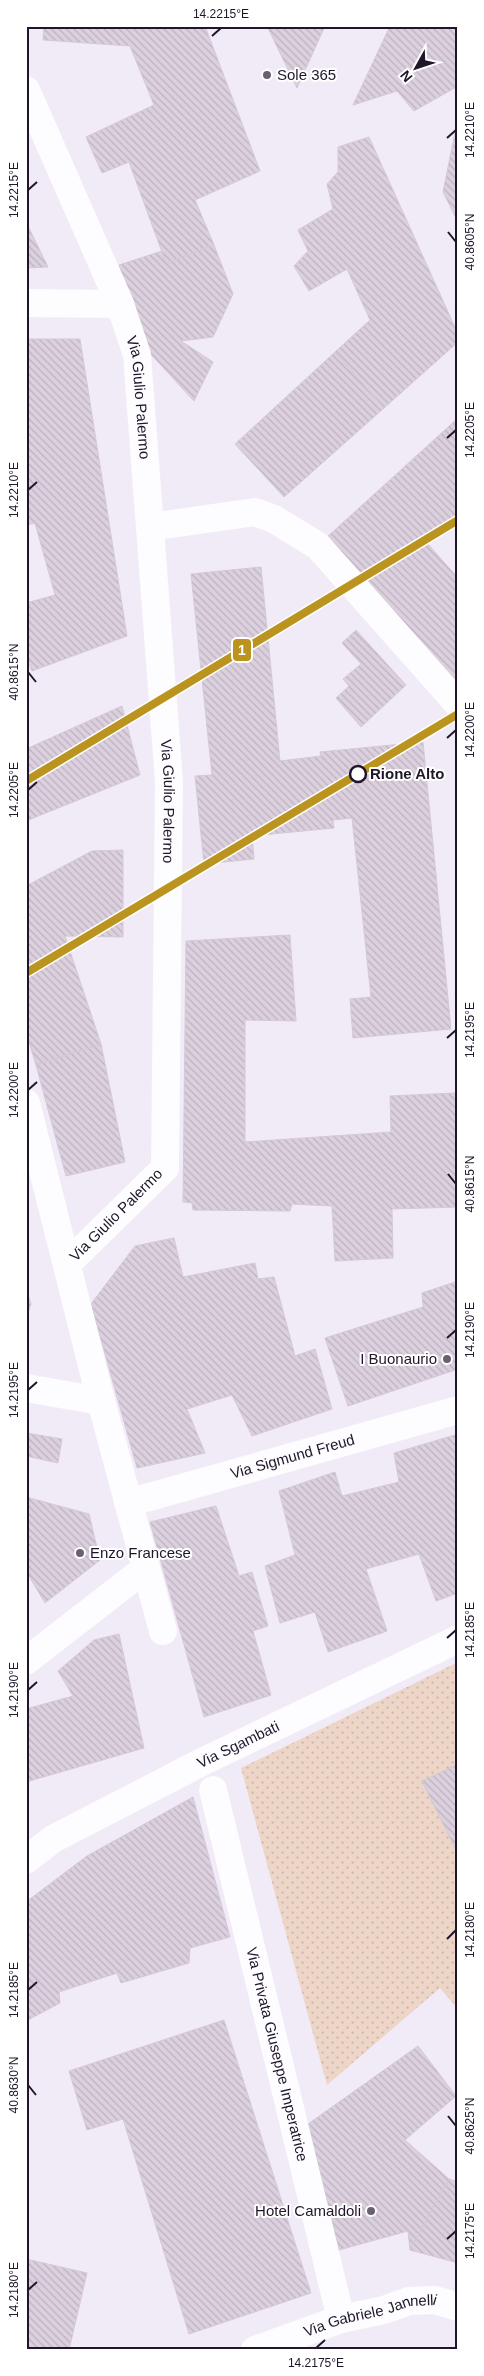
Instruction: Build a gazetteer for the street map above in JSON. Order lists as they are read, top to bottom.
{
  "streets": {
    "street": [
      "Via Giulio Palermo",
      "Via Sigmund Freud",
      "Via Sgambati",
      "Via Privata Giuseppe Imperatrice",
      "Via Gabriele Jannelli"
    ]
  },
  "crossings": [
    ["Via Giulio Palermo", "Via Sigmund Freud"],
    ["Via Privata Giuseppe Imperatrice", "Via Gabriele Jannelli"]
  ],
  "places": [
    "Sole 365",
    "Rione Alto",
    "I Buonaurio",
    "Enzo Francese",
    "Hotel Camaldoli"
  ],
  "lines": ["transit line 1"],
  "north": "bottom left",
  "coordinates": [
    "14.2215°E",
    "14.2210°E",
    "40.8605°N",
    "14.2205°E",
    "40.8615°N",
    "14.2200°E",
    "14.2195°E",
    "14.2190°E",
    "14.2185°E",
    "14.2180°E",
    "40.8630°N",
    "40.8625°N",
    "14.2175°E"
  ]
}
